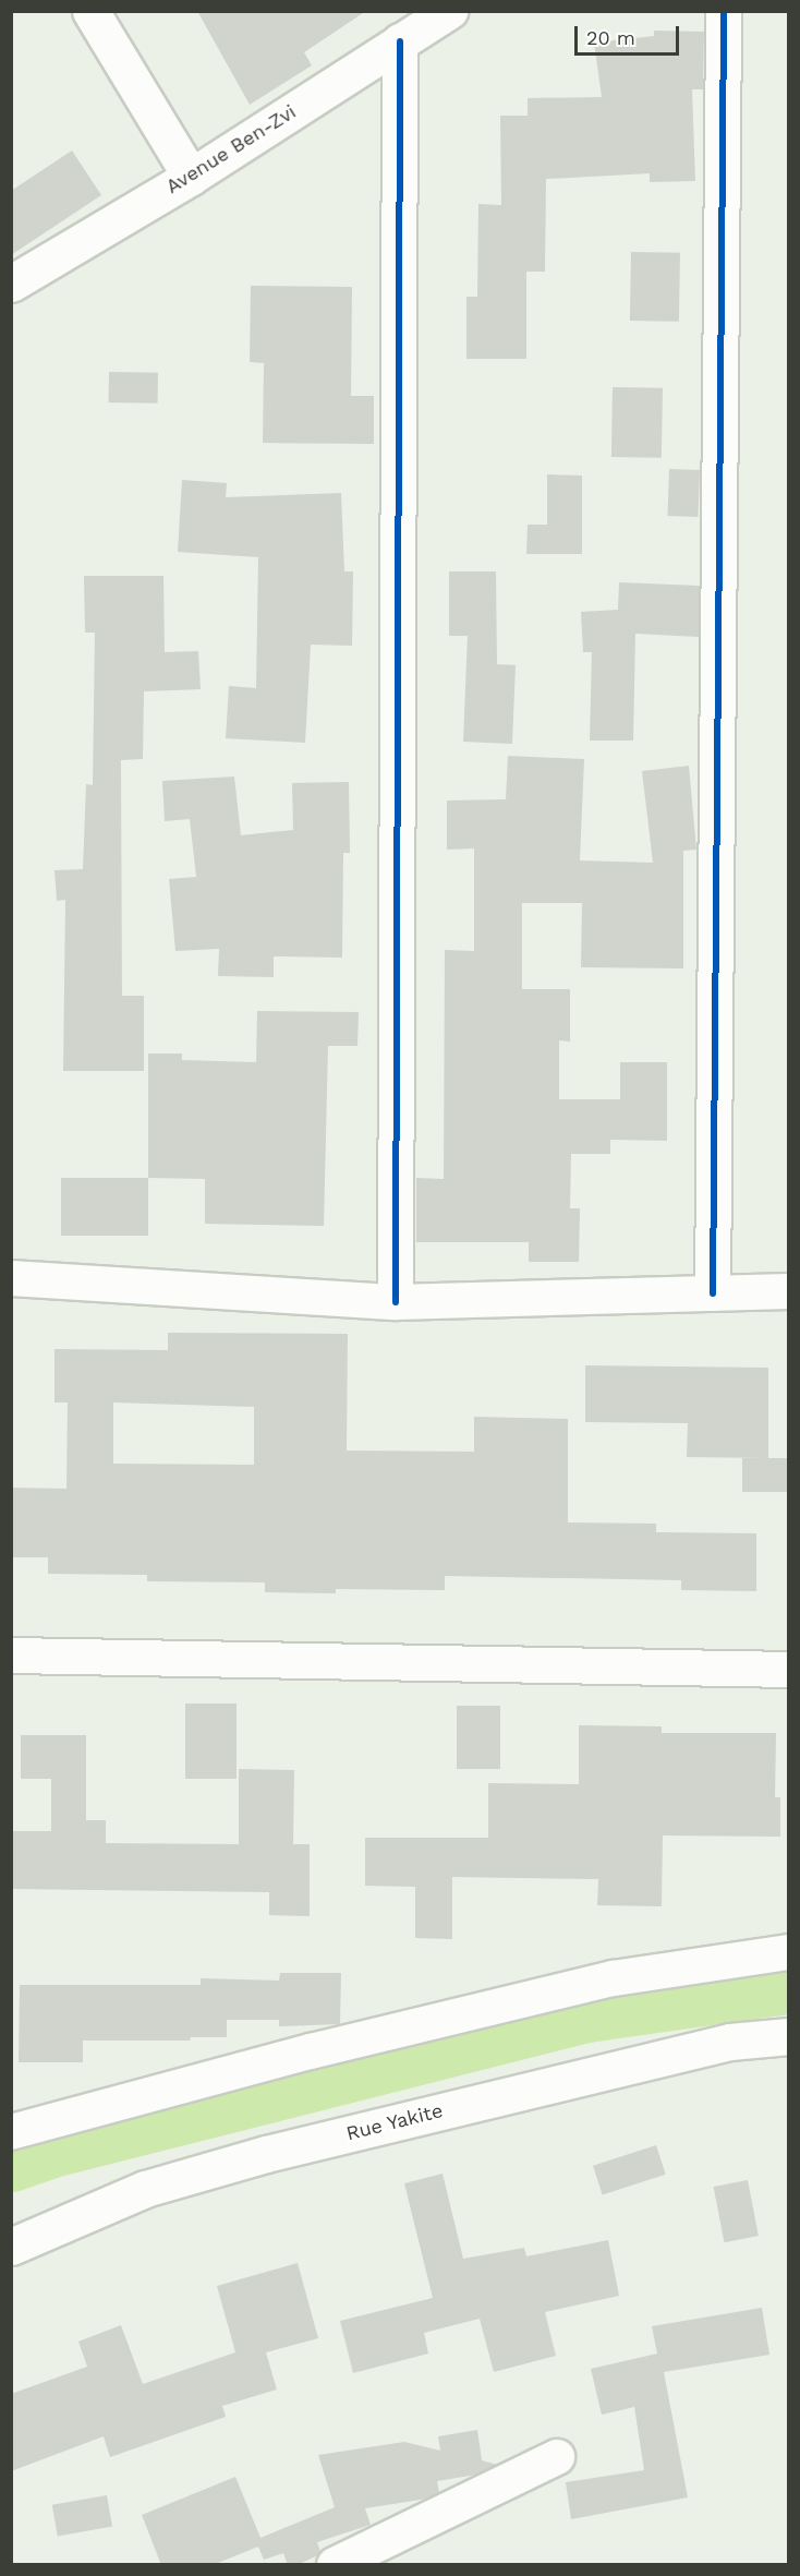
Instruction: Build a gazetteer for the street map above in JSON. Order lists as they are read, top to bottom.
{
  "streets": {
    "main road": ["Avenue Ben-Zvi", "Rue Yakite"]
  },
  "scale_bar": "20 m"
}
